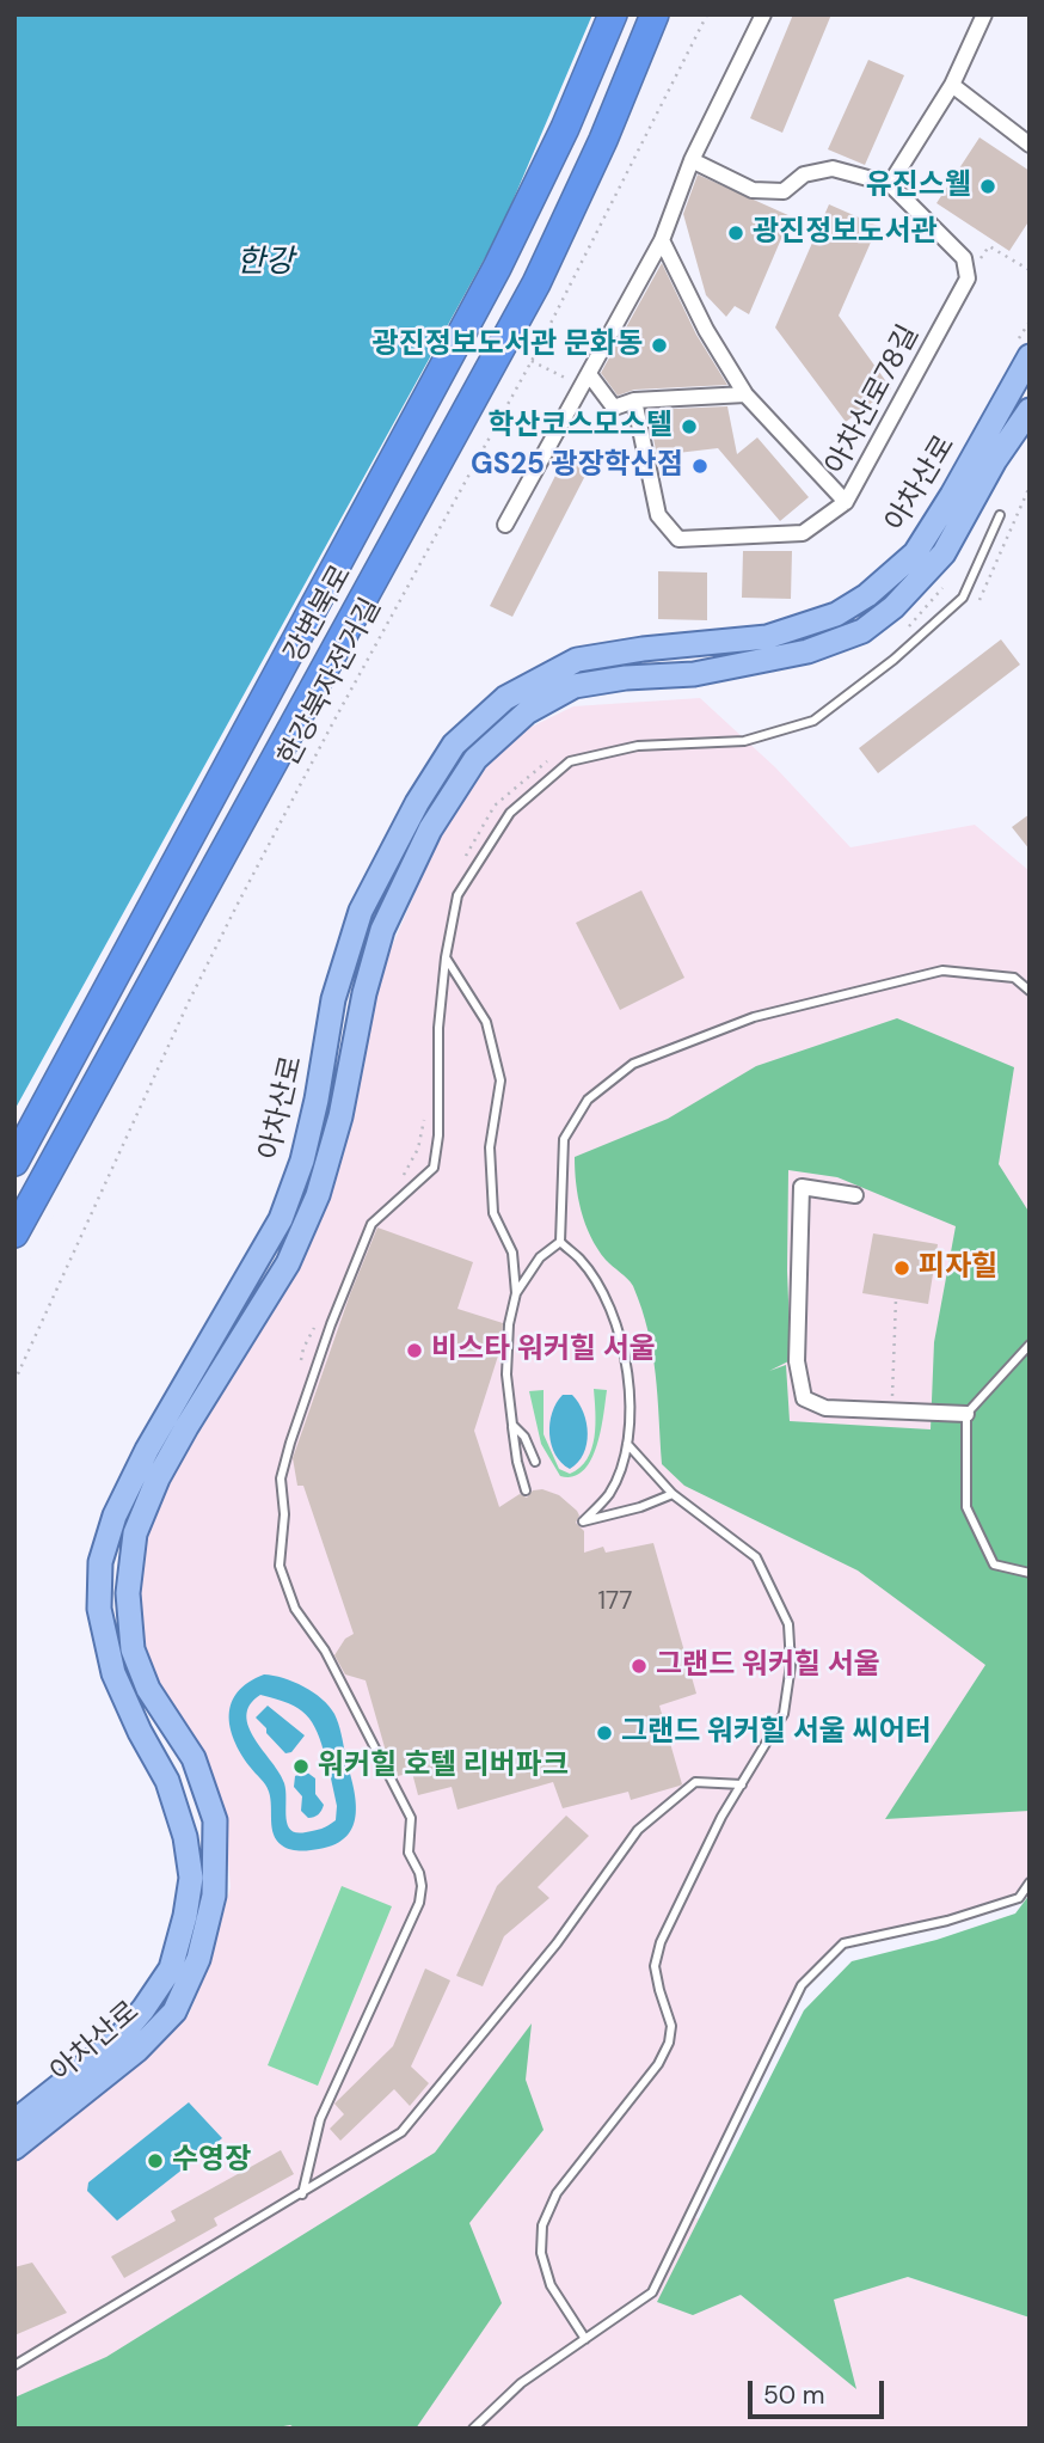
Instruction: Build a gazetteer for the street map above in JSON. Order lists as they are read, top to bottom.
{
  "streets": {
    "highway": ["강변북로"],
    "main road": ["아차산로"],
    "street": ["아차산로78길"],
    "path": ["한강북자전거길"]
  },
  "water": ["한강"],
  "places": [
    "유진스웰",
    "광진정보도서관",
    "광진정보도서관 문화동",
    "학산코스모스텔",
    "GS25 광장학산점",
    "피자힐",
    "비스타 워커힐 서울",
    "그랜드 워커힐 서울",
    "그랜드 워커힐 서울 씨어터",
    "워커힐 호텔 리버파크",
    "수영장"
  ],
  "house_numbers": ["177"],
  "scale_bar": "50 m"
}
